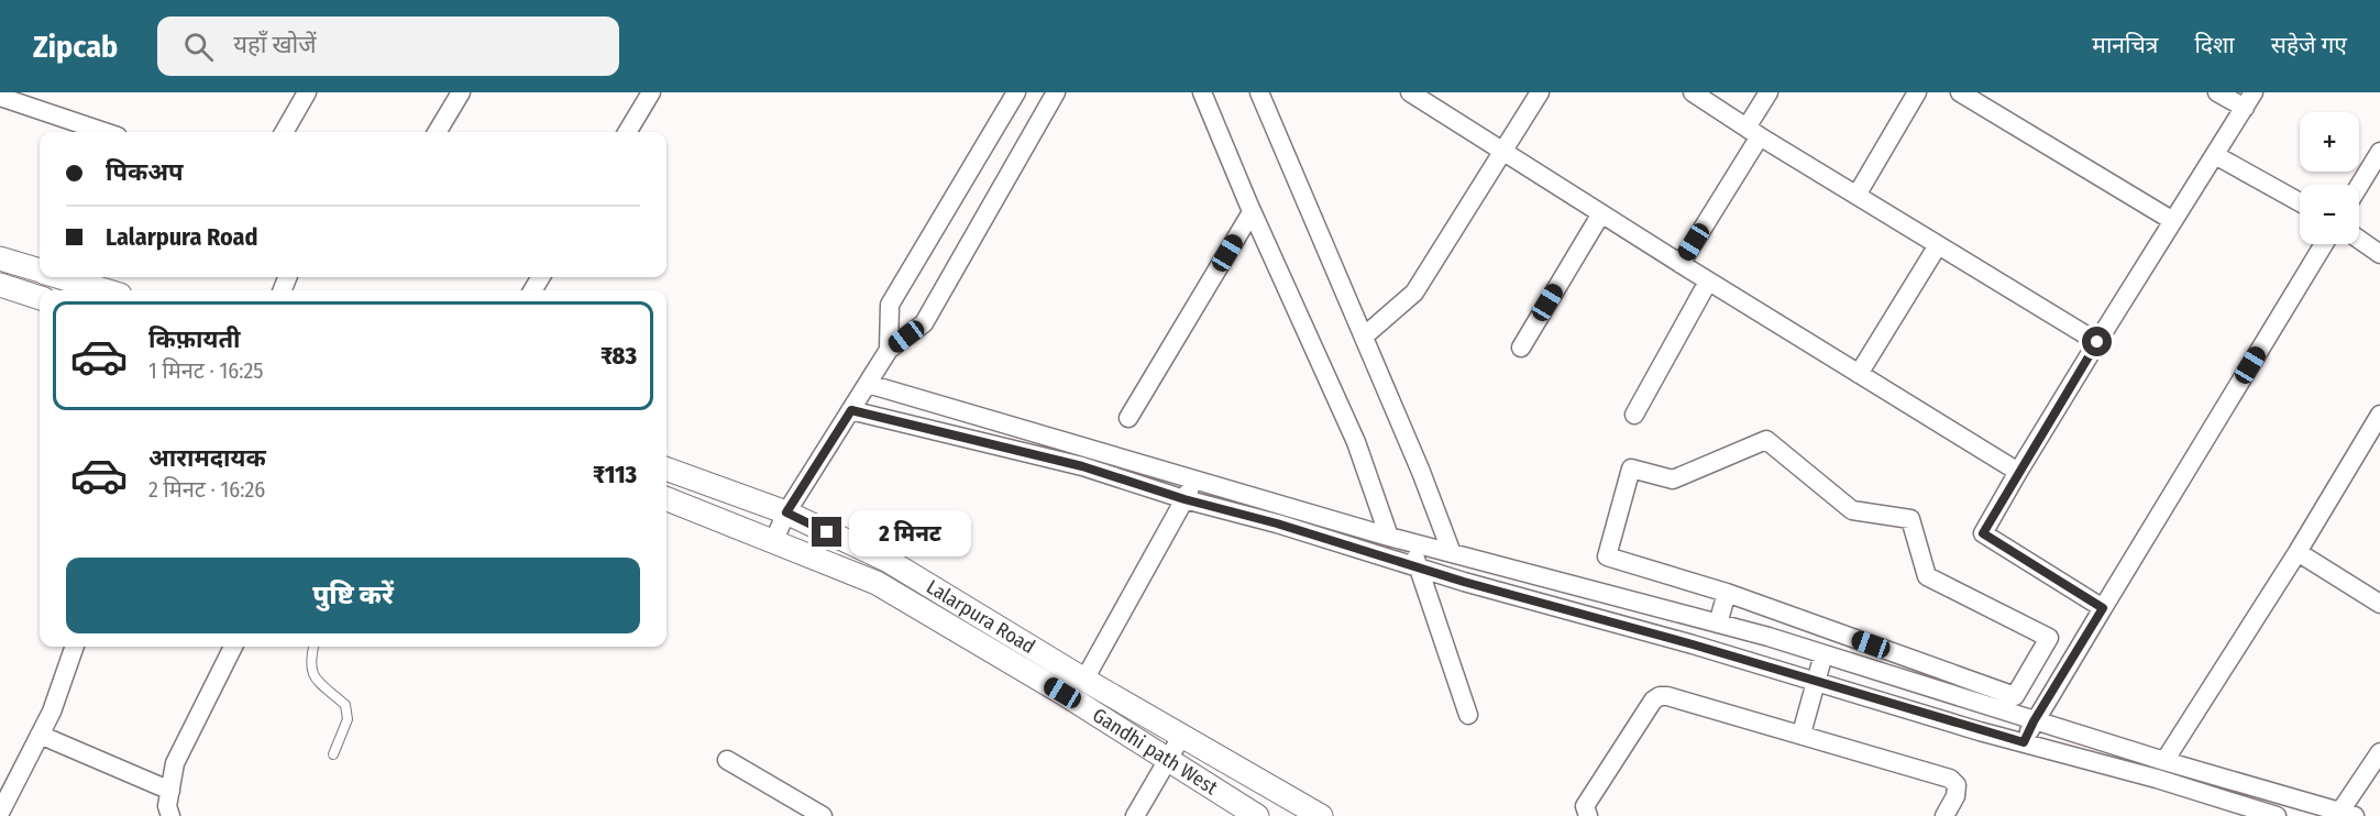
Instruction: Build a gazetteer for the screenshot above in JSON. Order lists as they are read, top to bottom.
{
  "streets": {
    "street": ["Lalarpura Road", "Gandhi path West"]
  },
  "page": {
    "header": "Zipcab",
    "search": "यहाँ खोजें",
    "nav": ["मानचित्र", "दिशा", "सहेजे गए"],
    "map_buttons": ["+", "−"],
    "banner": ["पिकअप", "Lalarpura Road"],
    "list": [
      {
        "name": "किफ़ायती",
        "note": "1 मिनट · 16:25",
        "value": "₹83"
      },
      {
        "name": "आरामदायक",
        "note": "2 मिनट · 16:26",
        "value": "₹113"
      }
    ],
    "bubble": "2 मिनट",
    "buttons": "पुष्टि करें"
  }
}
